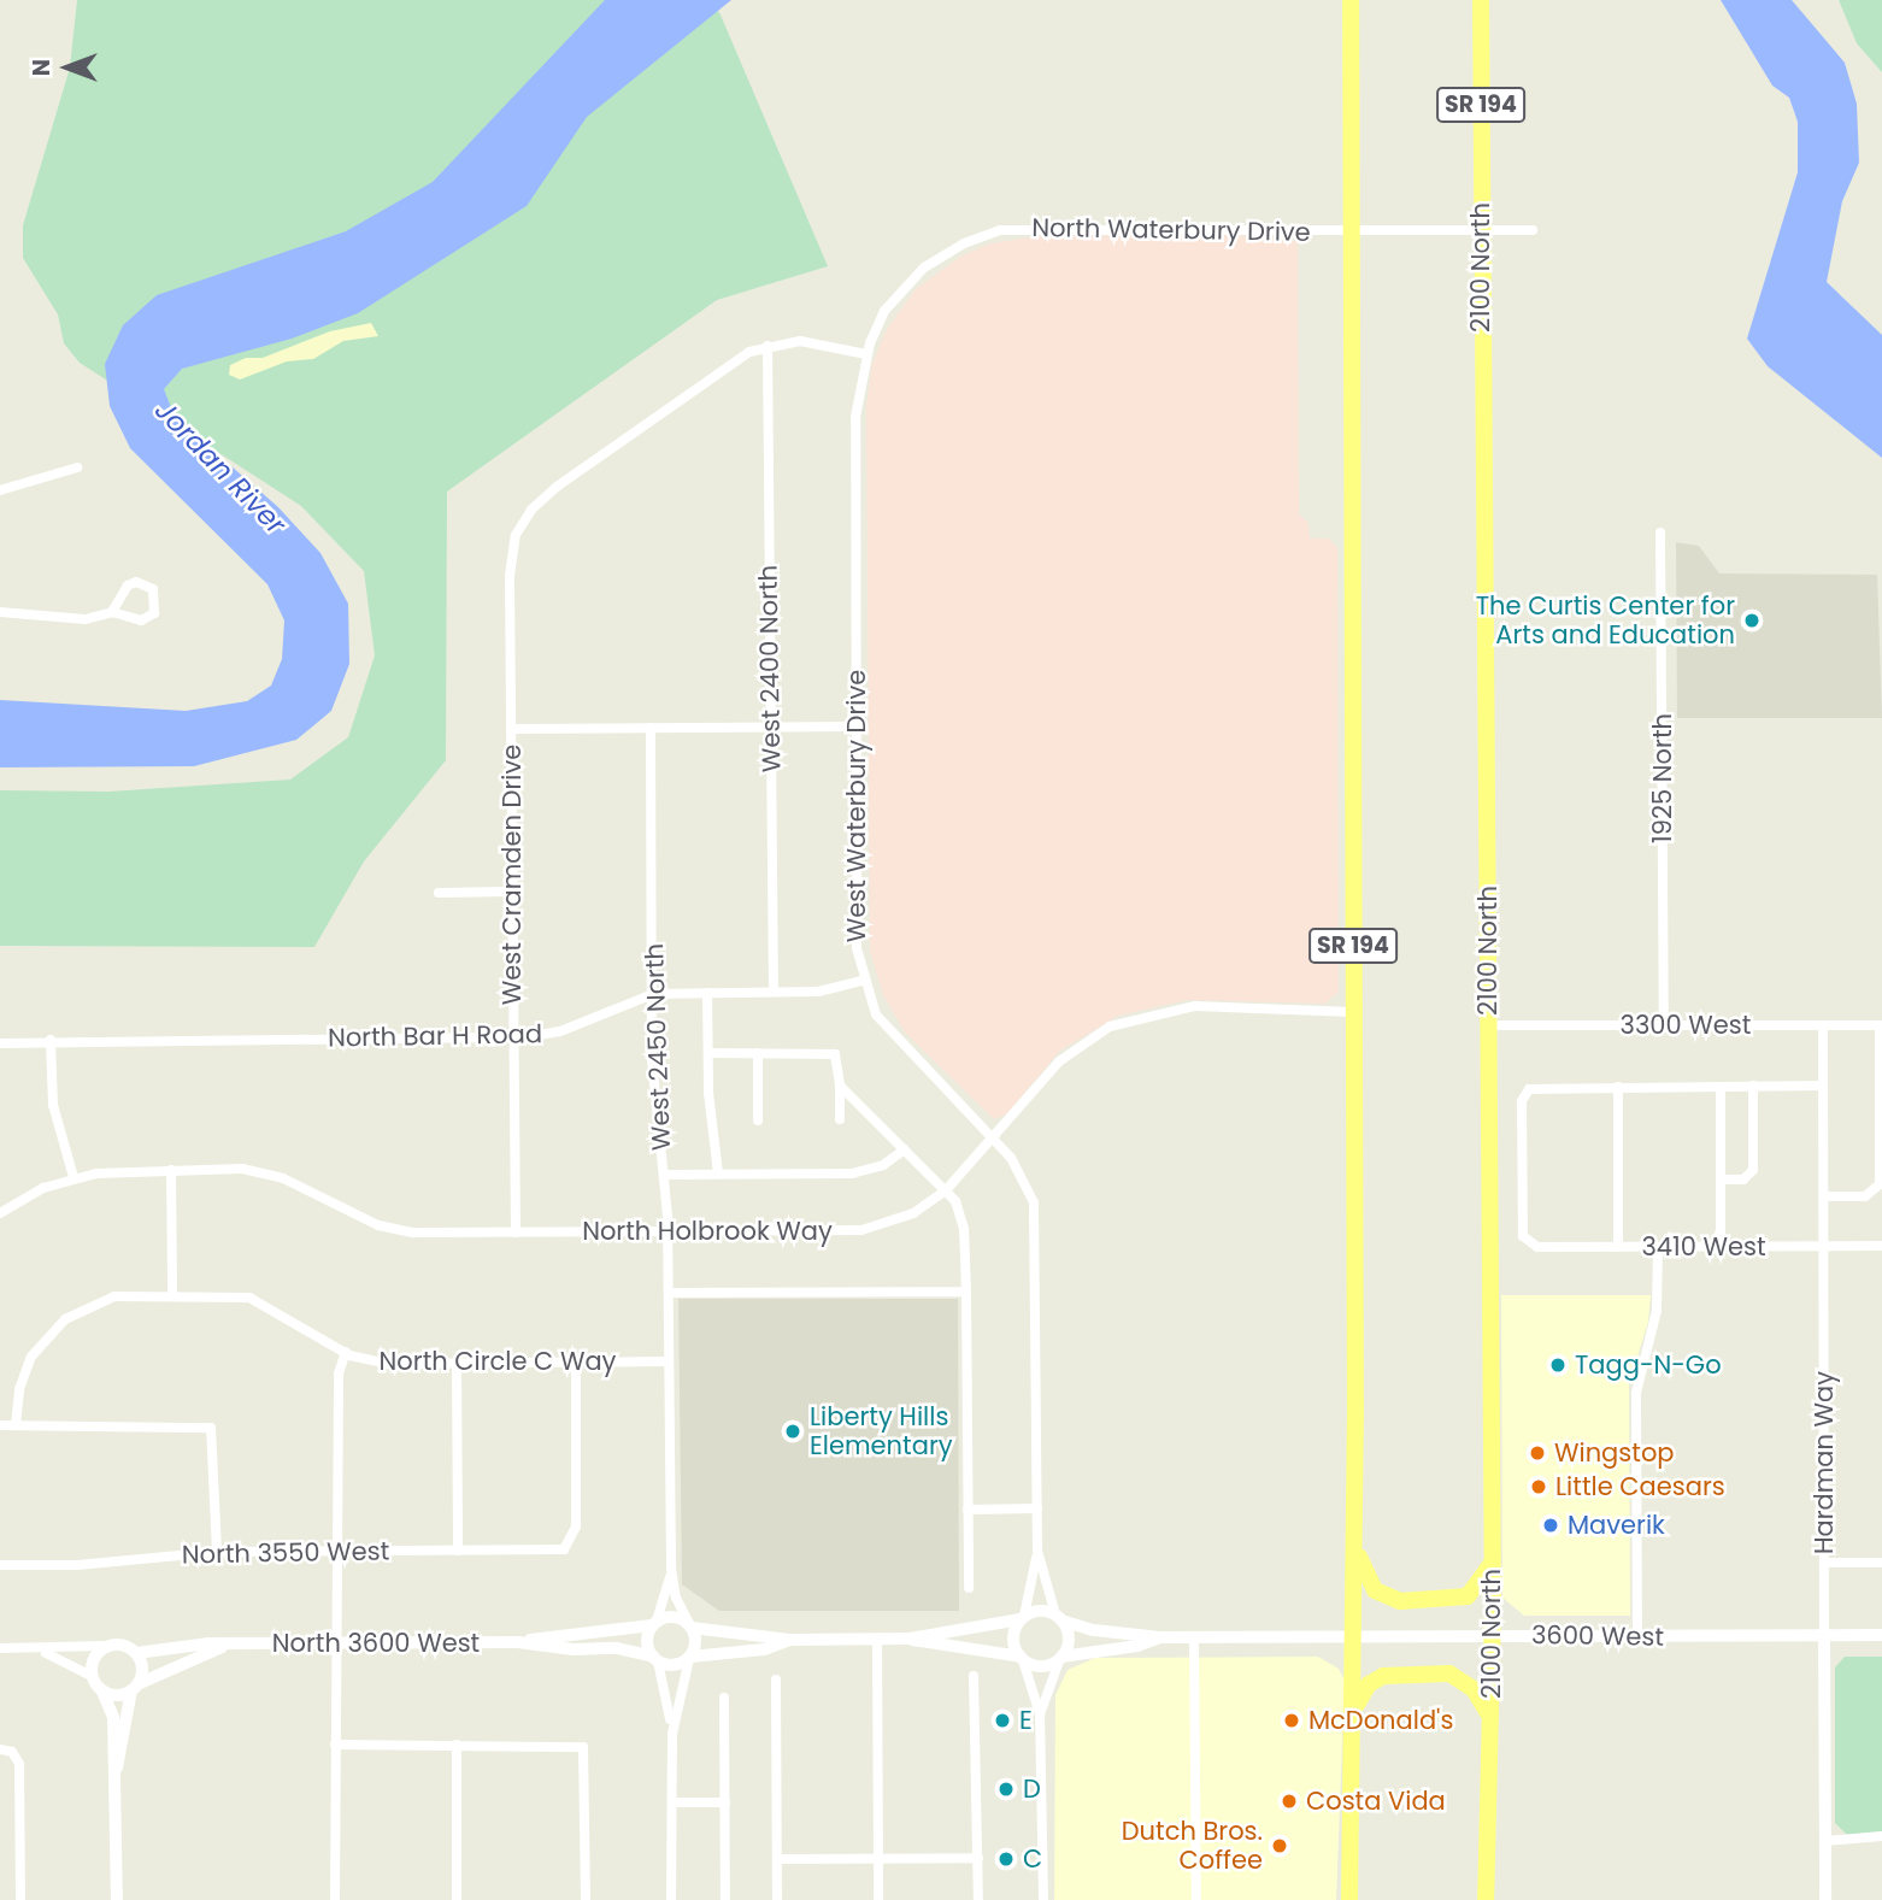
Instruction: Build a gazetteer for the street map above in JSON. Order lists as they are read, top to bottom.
{
  "streets": {
    "highway": ["SR 194", "2100 North"],
    "street": [
      "North Waterbury Drive",
      "West 2400 North",
      "1925 North",
      "West Waterbury Drive",
      "West Cramden Drive",
      "3300 West",
      "North Bar H Road",
      "West 2450 North",
      "North Holbrook Way",
      "3410 West",
      "North Circle C Way",
      "Hardman Way",
      "North 3550 West",
      "3600 West",
      "North 3600 West"
    ]
  },
  "crossings": [
    ["SR 194", "North Holbrook Way"],
    ["SR 194", "3600 West"],
    ["North Waterbury Drive", "West Waterbury Drive"],
    ["2100 North", "3300 West"],
    ["2100 North", "3600 West"],
    ["West 2400 North", "West Cramden Drive"],
    ["West 2400 North", "North Bar H Road"],
    ["1925 North", "3300 West"],
    ["West Waterbury Drive", "North Bar H Road"],
    ["West Waterbury Drive", "North Holbrook Way"],
    ["West Cramden Drive", "North Bar H Road"],
    ["West Cramden Drive", "North Holbrook Way"],
    ["3300 West", "Hardman Way"],
    ["North Bar H Road", "West 2450 North"],
    ["West 2450 North", "North Holbrook Way"],
    ["West 2450 North", "North Circle C Way"],
    ["West 2450 North", "North 3600 West"],
    ["3410 West", "Hardman Way"],
    ["North Circle C Way", "North 3550 West"],
    ["Hardman Way", "3600 West"]
  ],
  "water": ["Jordan River"],
  "places": [
    "The Curtis Center for Arts and Education",
    "Tagg-N-Go",
    "Liberty Hills Elementary",
    "Wingstop",
    "Little Caesars",
    "Maverik",
    "E",
    "McDonald's",
    "D",
    "Costa Vida",
    "Dutch Bros. Coffee",
    "C"
  ],
  "north": "left"
}
